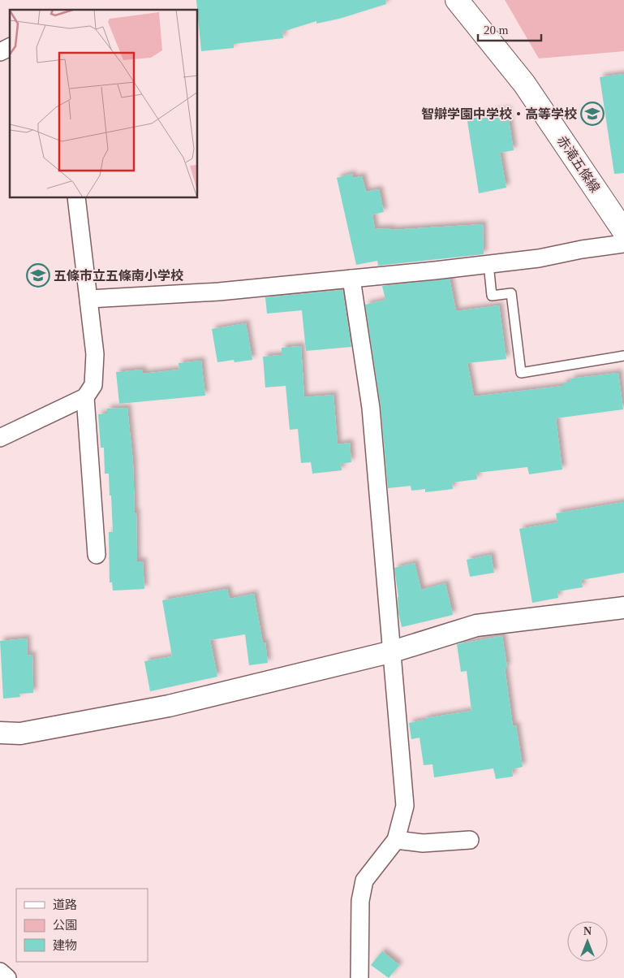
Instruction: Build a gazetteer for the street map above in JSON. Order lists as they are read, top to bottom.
{
  "streets": {
    "main road": ["赤滝五條線"]
  },
  "places": {
    "school or university": ["智辯学園中学校・高等学校", "五條市立五條南小学校"]
  },
  "legend": ["道路", "公園", "建物"],
  "scale_bar": "20 m",
  "north": "top"
}
